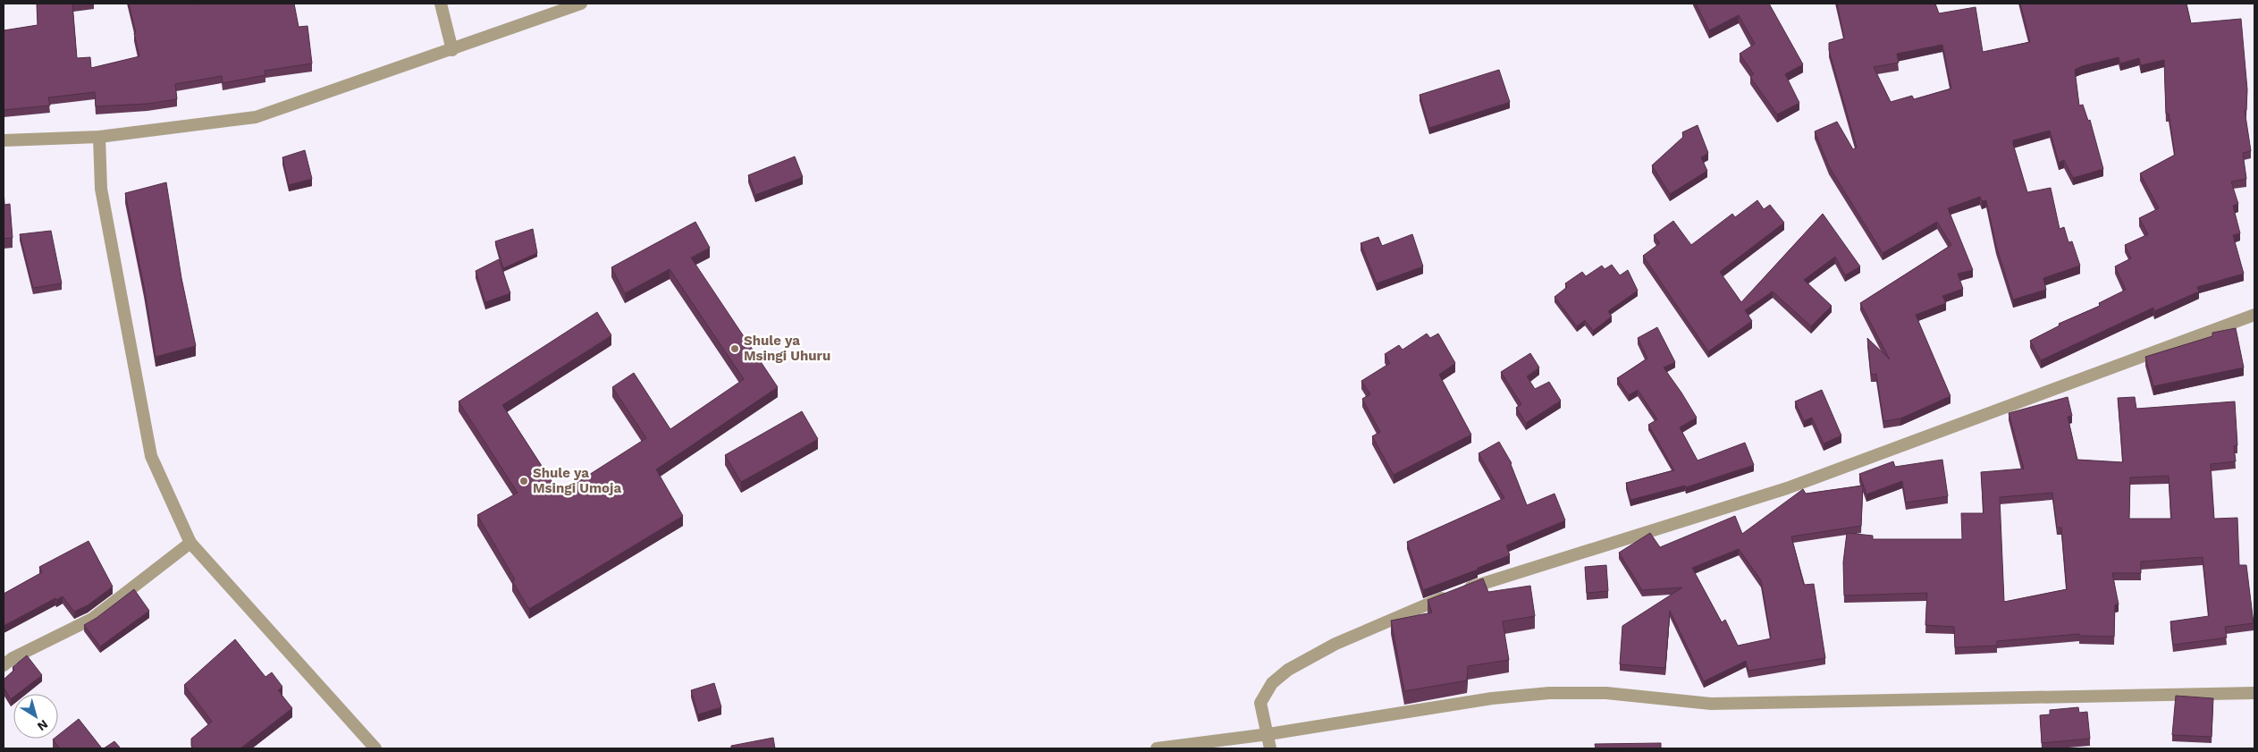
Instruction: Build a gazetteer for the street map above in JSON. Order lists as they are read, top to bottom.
{
  "places": ["Shule ya Msingi Uhuru", "Shule ya Msingi Umoja"],
  "north": "bottom right"
}
